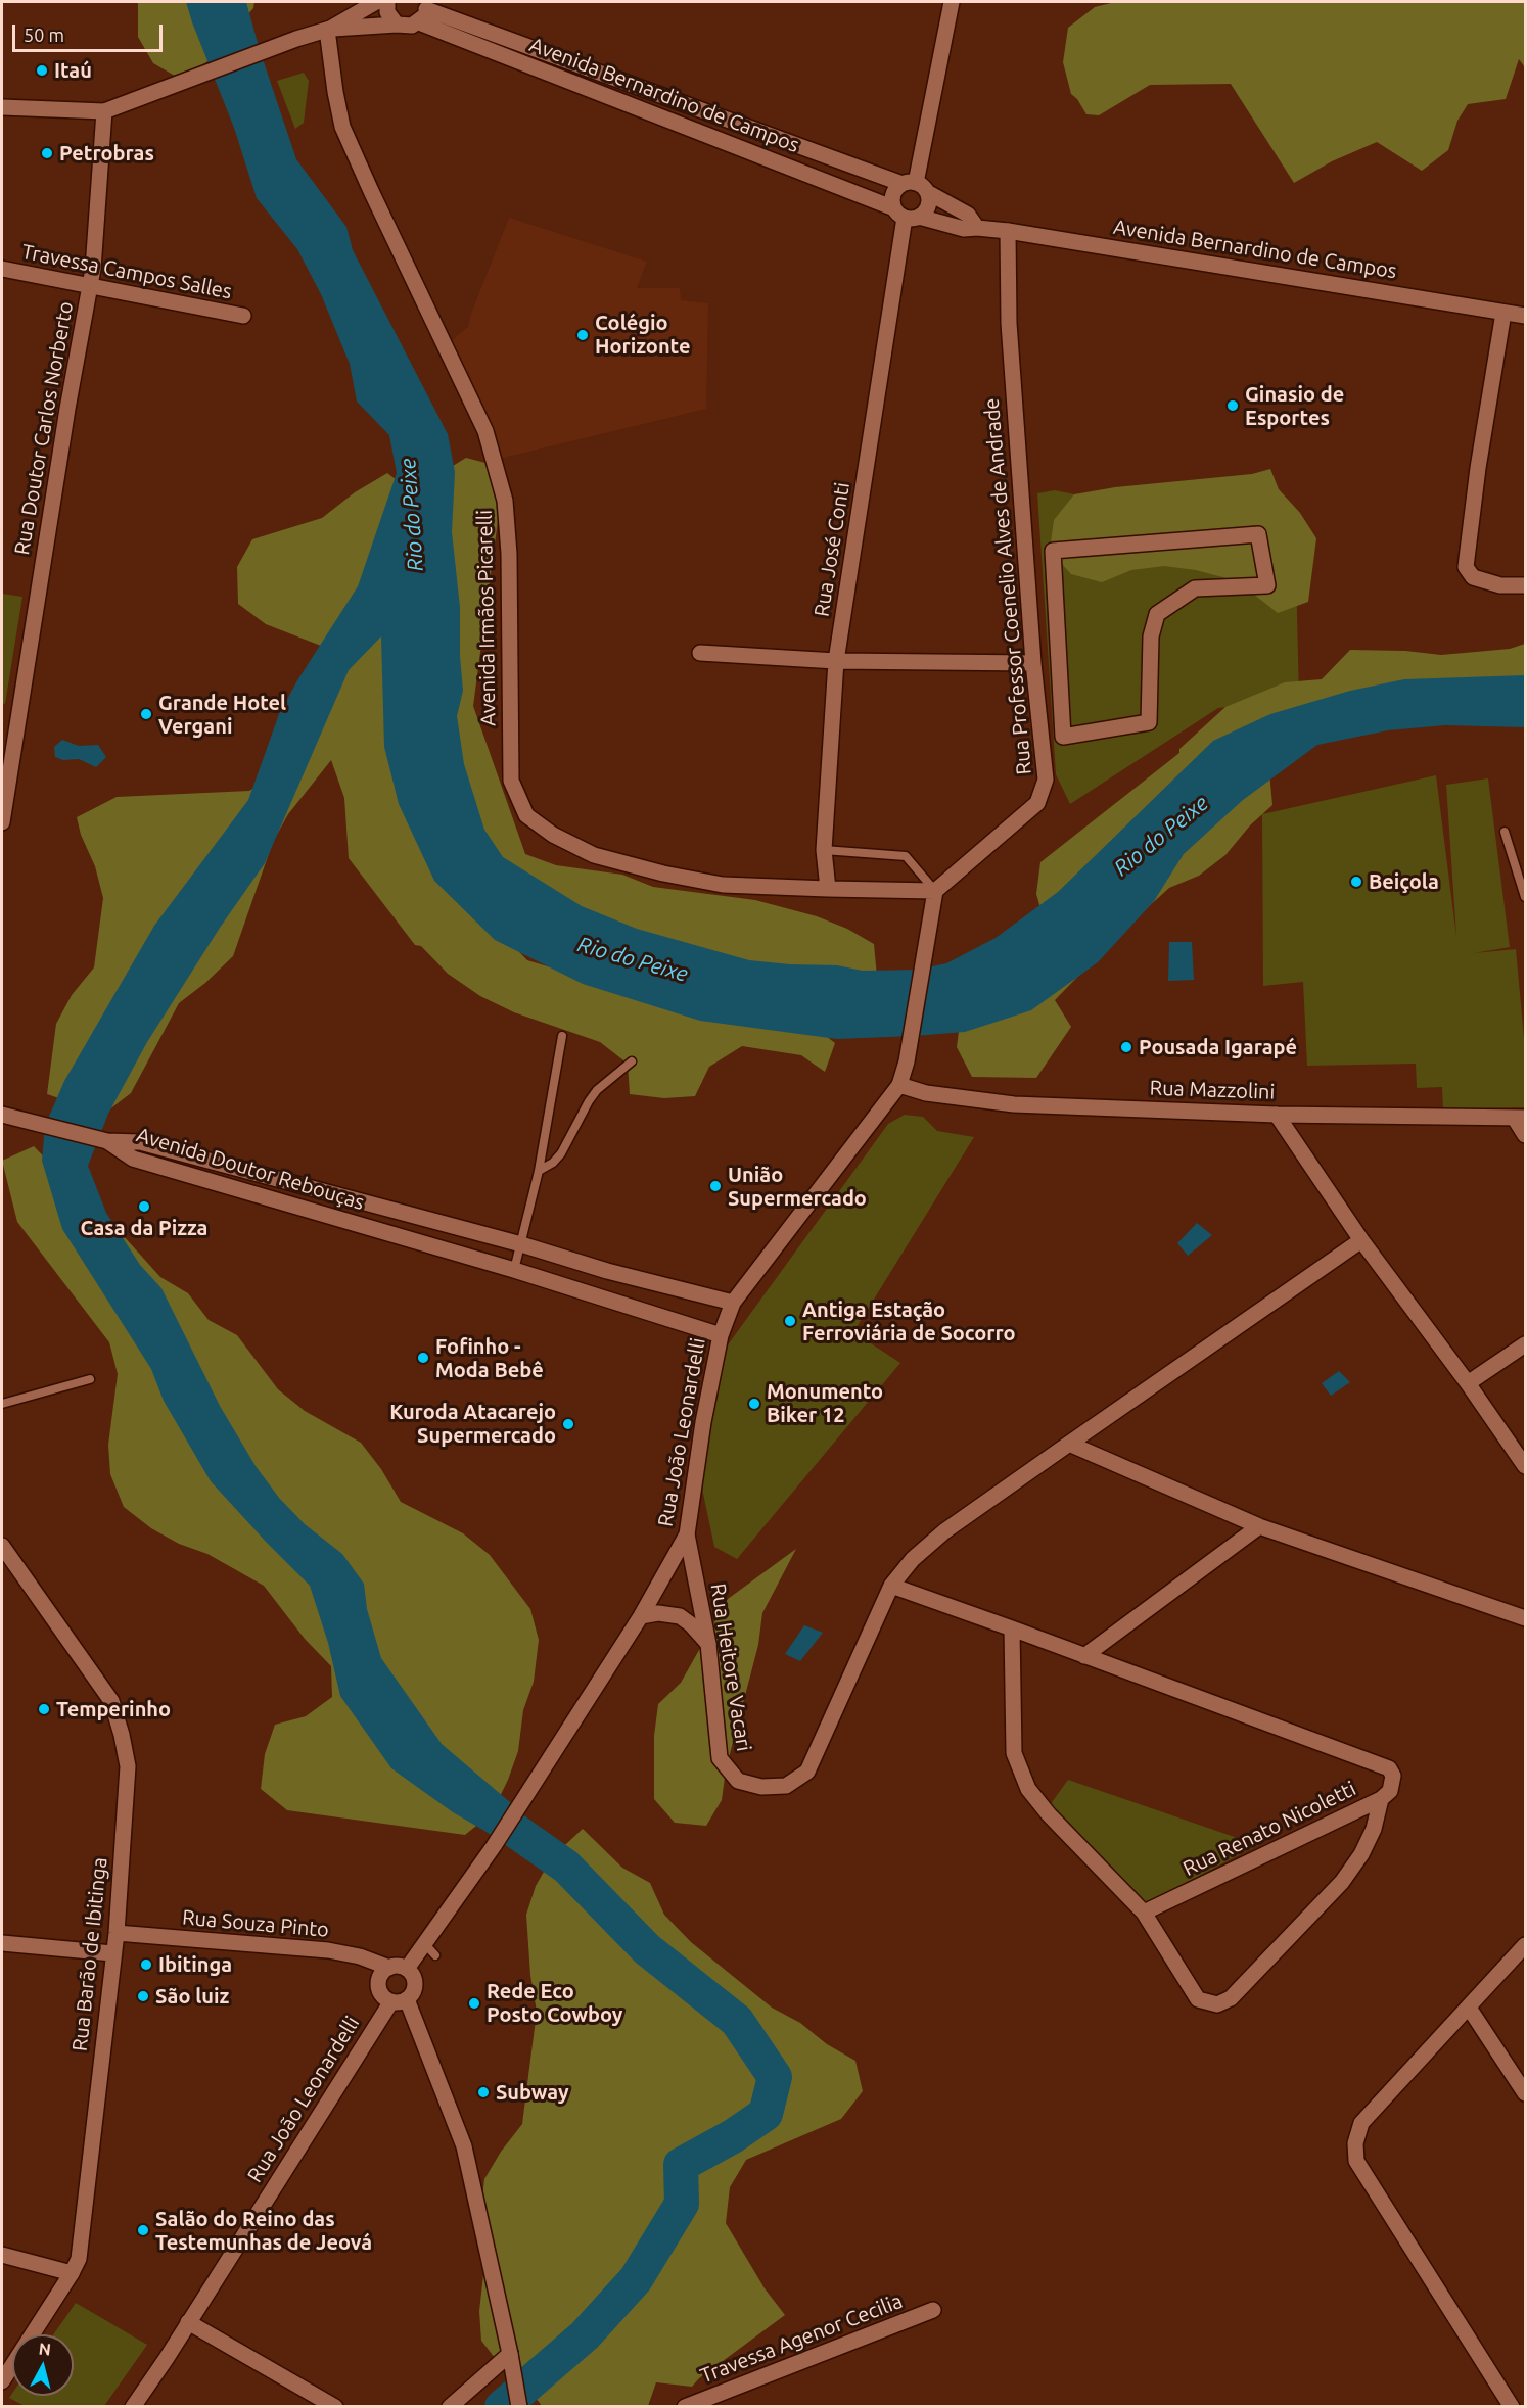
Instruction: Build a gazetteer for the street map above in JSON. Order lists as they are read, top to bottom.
{
  "streets": {
    "street": [
      "Avenida Bernardino de Campos",
      "Travessa Campos Salles",
      "Rua Doutor Carlos Norberto",
      "Rua José Conti",
      "Rua Professor Coenelio Alves de Andrade",
      "Avenida Irmãos Picarelli",
      "Rua Mazzolini",
      "Avenida Doutor Rebouças",
      "Rua João Leonardelli",
      "Rua Heitore Vacari",
      "Rua Renato Nicoletti",
      "Rua Souza Pinto",
      "Rua Barão de Ibitinga",
      "Travessa Agenor Cecilia"
    ]
  },
  "crossings": [
    ["Avenida Bernardino de Campos", "Rua José Conti"],
    ["Avenida Bernardino de Campos", "Rua Professor Coenelio Alves de Andrade"],
    ["Travessa Campos Salles", "Rua Doutor Carlos Norberto"],
    ["Rua José Conti", "Avenida Irmãos Picarelli"],
    ["Rua Professor Coenelio Alves de Andrade", "Avenida Irmãos Picarelli"],
    ["Rua Mazzolini", "Rua João Leonardelli"],
    ["Avenida Doutor Rebouças", "Rua João Leonardelli"],
    ["Rua João Leonardelli", "Rua Heitore Vacari"],
    ["Rua João Leonardelli", "Rua Souza Pinto"],
    ["Rua Souza Pinto", "Rua Barão de Ibitinga"]
  ],
  "water": ["Rio do Peixe"],
  "places": [
    "Itaú",
    "Petrobras",
    "Colégio Horizonte",
    "Ginasio de Esportes",
    "Grande Hotel Vergani",
    "Beiçola",
    "Pousada Igarapé",
    "União Supermercado",
    "Casa da Pizza",
    "Antiga Estação Ferroviária de Socorro",
    "Fofinho - Moda Bebê",
    "Monumento Biker 12",
    "Kuroda Atacarejo Supermercado",
    "Temperinho",
    "Ibitinga",
    "São luiz",
    "Rede Eco Posto Cowboy",
    "Subway",
    "Salão do Reino das Testemunhas de Jeová"
  ],
  "scale_bar": "50 m",
  "north": "top"
}
